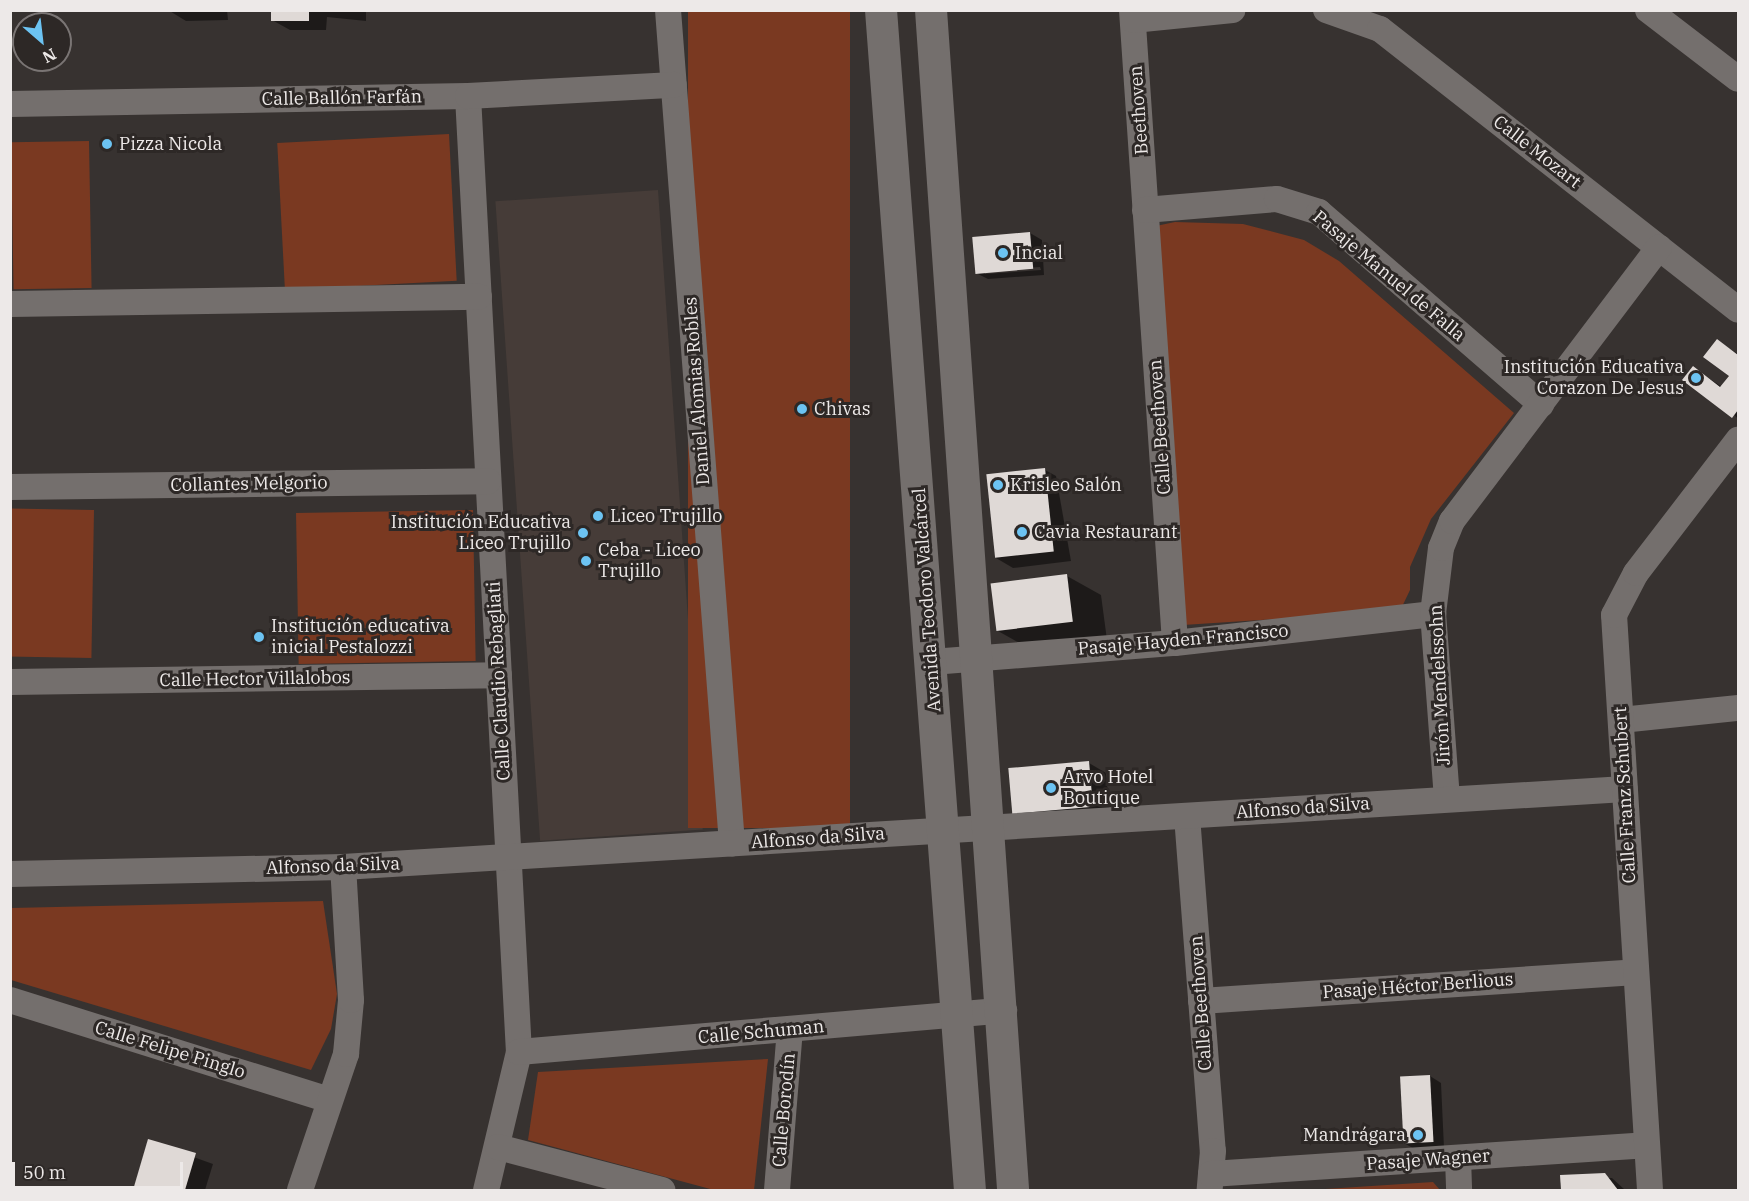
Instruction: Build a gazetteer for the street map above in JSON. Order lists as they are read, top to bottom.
{
  "streets": {
    "street": [
      "Calle Ballón Farfán",
      "Beethoven",
      "Calle Mozart",
      "Pasaje Manuel de Falla",
      "Daniel Alomias Robles",
      "Calle Beethoven",
      "Collantes Melgorio",
      "Avenida Teodoro Valcárcel",
      "Pasaje Hayden Francisco",
      "Calle Hector Villalobos",
      "Calle Claudio Rebagliati",
      "Jirón Mendelssohn",
      "Calle Franz Schubert",
      "Alfonso da Silva",
      "Pasaje Héctor Berlious",
      "Calle Schuman",
      "Calle Felipe Pinglo",
      "Calle Borodín",
      "Pasaje Wagner"
    ]
  },
  "crossings": [
    ["Calle Ballón Farfán", "Daniel Alomias Robles"],
    ["Calle Ballón Farfán", "Calle Claudio Rebagliati"],
    ["Beethoven", "Pasaje Manuel de Falla"],
    ["Beethoven", "Calle Beethoven"],
    ["Calle Mozart", "Jirón Mendelssohn"],
    ["Pasaje Manuel de Falla", "Calle Beethoven"],
    ["Pasaje Manuel de Falla", "Jirón Mendelssohn"],
    ["Daniel Alomias Robles", "Alfonso da Silva"],
    ["Calle Beethoven", "Pasaje Hayden Francisco"],
    ["Calle Beethoven", "Alfonso da Silva"],
    ["Calle Beethoven", "Pasaje Héctor Berlious"],
    ["Calle Beethoven", "Pasaje Wagner"],
    ["Collantes Melgorio", "Calle Claudio Rebagliati"],
    ["Avenida Teodoro Valcárcel", "Pasaje Hayden Francisco"],
    ["Avenida Teodoro Valcárcel", "Alfonso da Silva"],
    ["Avenida Teodoro Valcárcel", "Calle Schuman"],
    ["Pasaje Hayden Francisco", "Jirón Mendelssohn"],
    ["Calle Hector Villalobos", "Calle Claudio Rebagliati"],
    ["Calle Claudio Rebagliati", "Alfonso da Silva"],
    ["Calle Claudio Rebagliati", "Calle Schuman"],
    ["Jirón Mendelssohn", "Alfonso da Silva"],
    ["Calle Franz Schubert", "Alfonso da Silva"],
    ["Calle Franz Schubert", "Pasaje Héctor Berlious"],
    ["Calle Franz Schubert", "Pasaje Wagner"],
    ["Calle Schuman", "Calle Borodín"]
  ],
  "places": [
    "Pizza Nicola",
    "Incial",
    "Institución Educativa Corazon De Jesus",
    "Chivas",
    "Krisleo Salón",
    "Liceo Trujillo",
    "Cavia Restaurant",
    "Institución Educativa Liceo Trujillo",
    "Ceba - Liceo Trujillo",
    "Institución educativa inicial Pestalozzi",
    "Arvo Hotel Boutique",
    "Mandrágara"
  ],
  "scale_bar": "50 m",
  "north": "bottom right"
}
